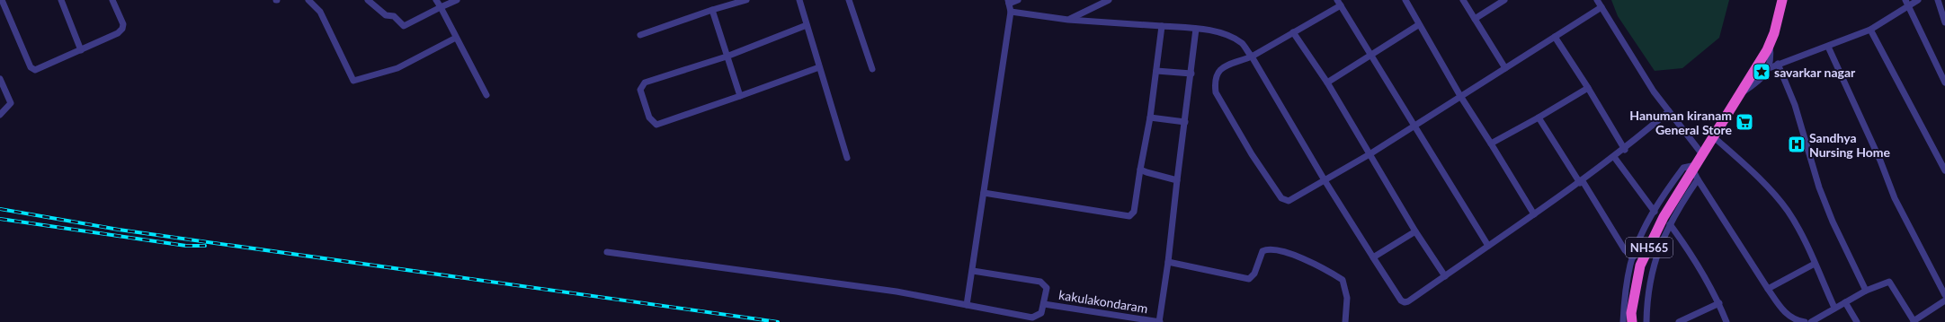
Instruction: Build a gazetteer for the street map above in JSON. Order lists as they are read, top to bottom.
{
  "streets": {
    "highway": ["NH565"],
    "street": ["kakulakondaram"]
  },
  "places": {
    "place": ["savarkar nagar"],
    "supermarket": ["Hanuman kiranam General Store"],
    "hospital": ["Sandhya Nursing Home"]
  }
}
